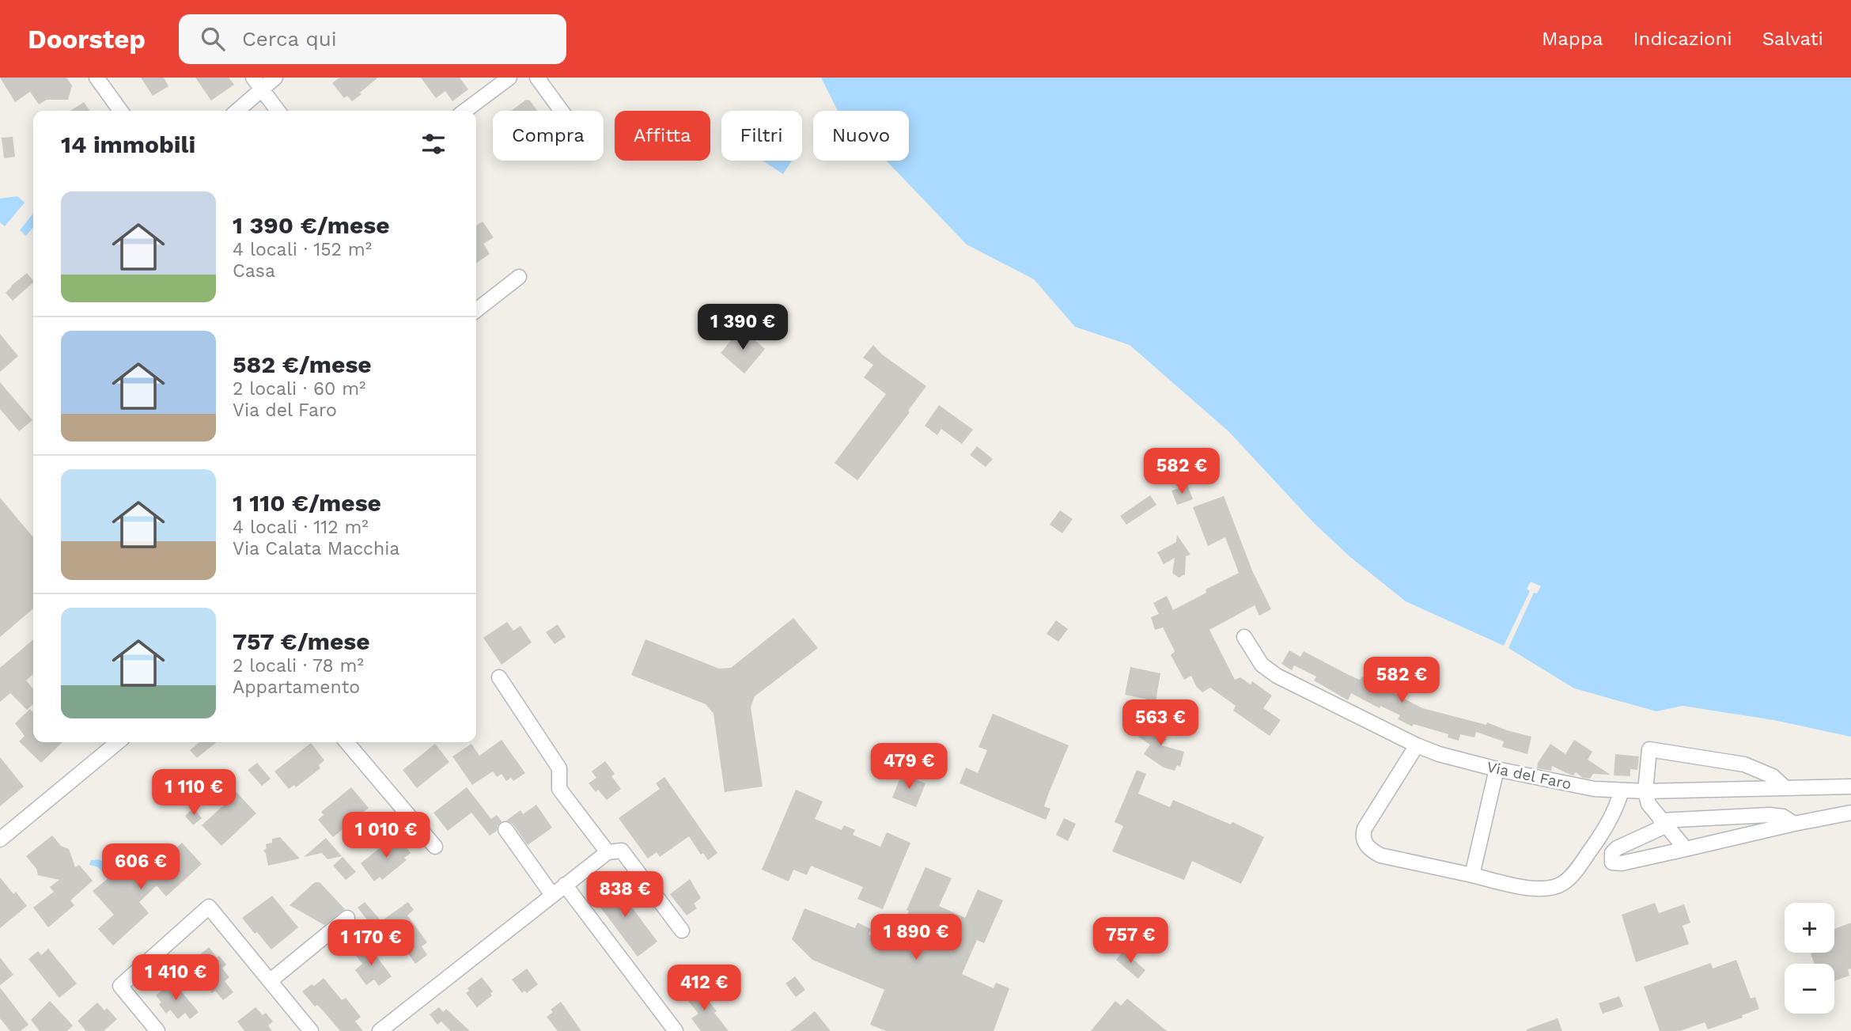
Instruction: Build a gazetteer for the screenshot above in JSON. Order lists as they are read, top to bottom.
{
  "streets": {
    "street": ["Via del Faro"]
  },
  "page": {
    "header": "Doorstep",
    "search": "Cerca qui",
    "nav": ["Mappa", "Indicazioni", "Salvati"],
    "chip": [
      "Compra",
      "Affitta",
      "Filtri",
      "Nuovo"
    ],
    "heading": "14 immobili",
    "list": [
      {
        "name": "1 390 €/mese",
        "note": "4 locali · 152 m² · Casa"
      },
      {
        "name": "582 €/mese",
        "note": "2 locali · 60 m² · Via del Faro"
      },
      {
        "name": "1 110 €/mese",
        "note": "4 locali · 112 m² · Via Calata Macchia"
      },
      {
        "name": "757 €/mese",
        "note": "2 locali · 78 m² · Appartamento"
      }
    ],
    "price": [
      "1 390 €",
      "582 €",
      "582 €",
      "563 €",
      "479 €",
      "1 110 €",
      "1 010 €",
      "606 €",
      "838 €",
      "1 890 €",
      "757 €",
      "1 170 €",
      "1 410 €",
      "412 €"
    ],
    "map_buttons": ["+", "−"]
  }
}
